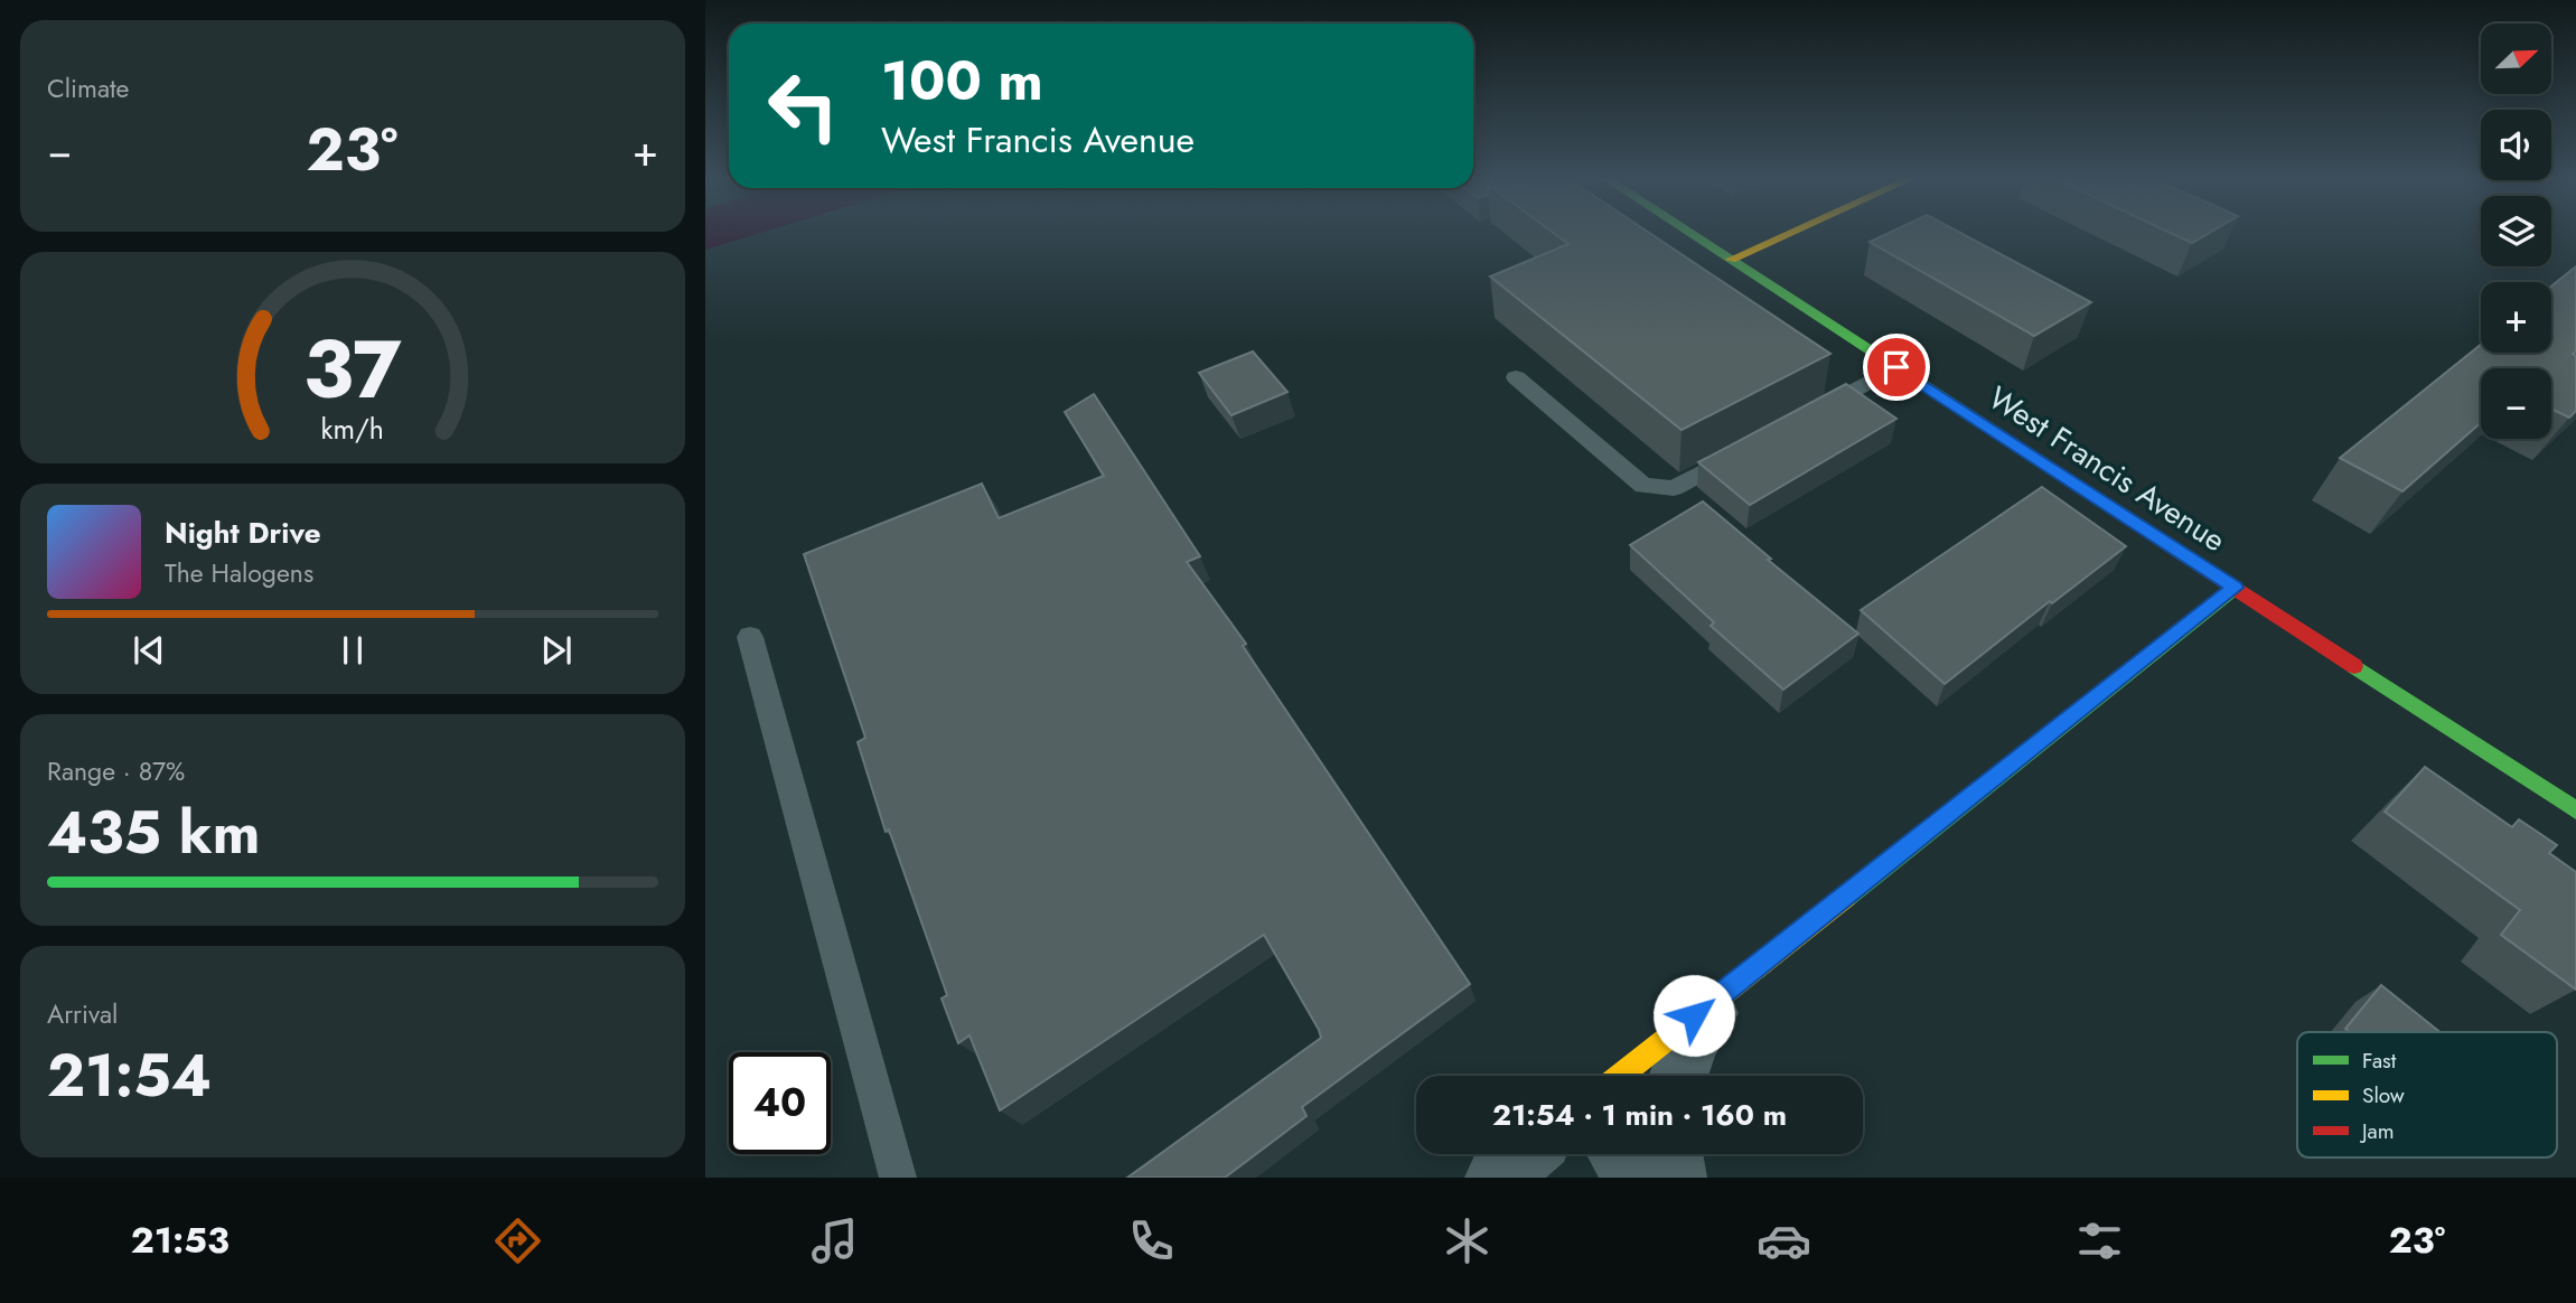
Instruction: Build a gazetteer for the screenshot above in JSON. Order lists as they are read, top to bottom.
{
  "streets": {
    "street": ["West Francis Avenue"]
  },
  "legend": ["Fast", "Slow", "Jam"],
  "north": "top right",
  "page": {
    "tile": [
      "Climate",
      ["Range · 87%", "435 km"],
      ["Arrival", "21:54"]
    ],
    "map_buttons": ["+", "−"],
    "turn": ["100 m", "West Francis Avenue"],
    "heat": ["−", "23°", "+"],
    "song": ["Night Drive", "The Halogens"],
    "limit": "40",
    "trip": "21:54 · 1 min · 160 m",
    "tabs": ["21:53", "23°"],
    "gauge": ["37", "km/h"]
  }
}
